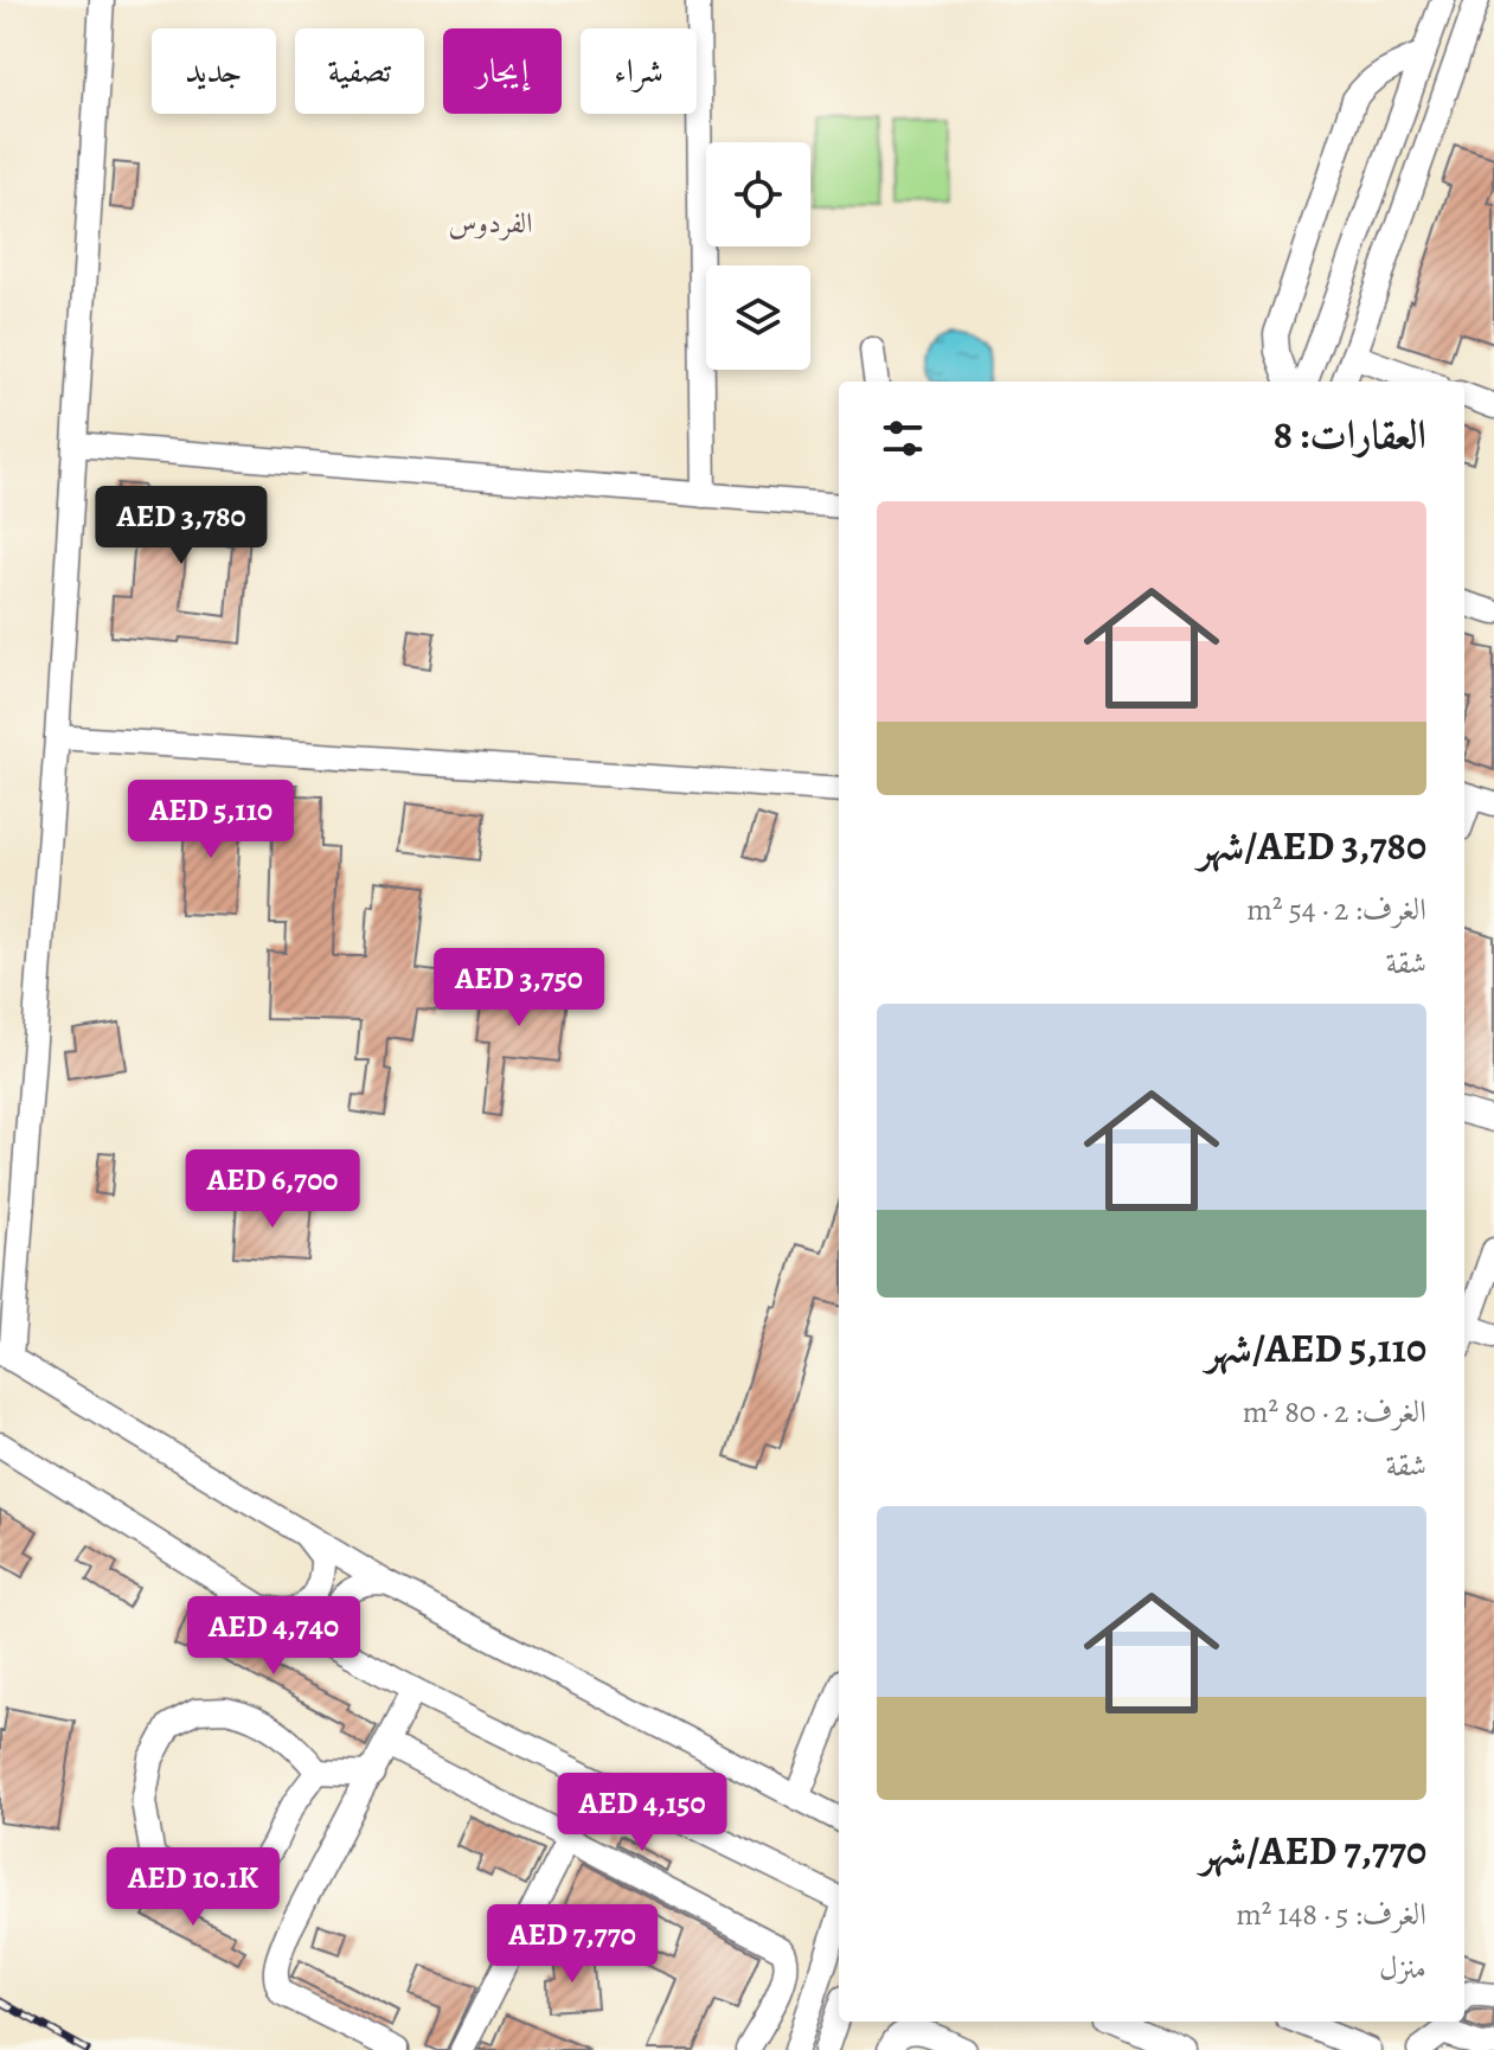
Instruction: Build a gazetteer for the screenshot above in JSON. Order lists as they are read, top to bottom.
{
  "districts": ["الفردوس"],
  "page": {
    "chip": [
      "شراء",
      "إيجار",
      "تصفية",
      "جديد"
    ],
    "heading": "العقارات: 8",
    "price": [
      "AED 3,780",
      "AED 5,110",
      "AED 3,750",
      "AED 6,700",
      "AED 4,740",
      "AED 4,150",
      "AED 10.1K",
      "AED 7,770"
    ],
    "list": [
      {
        "name": "AED 3,780/شهر",
        "note": "الغرف: 2 · 54 m² · شقة"
      },
      {
        "name": "AED 5,110/شهر",
        "note": "الغرف: 2 · 80 m² · شقة"
      },
      {
        "name": "AED 7,770/شهر",
        "note": "الغرف: 5 · 148 m² · منزل"
      }
    ]
  }
}
